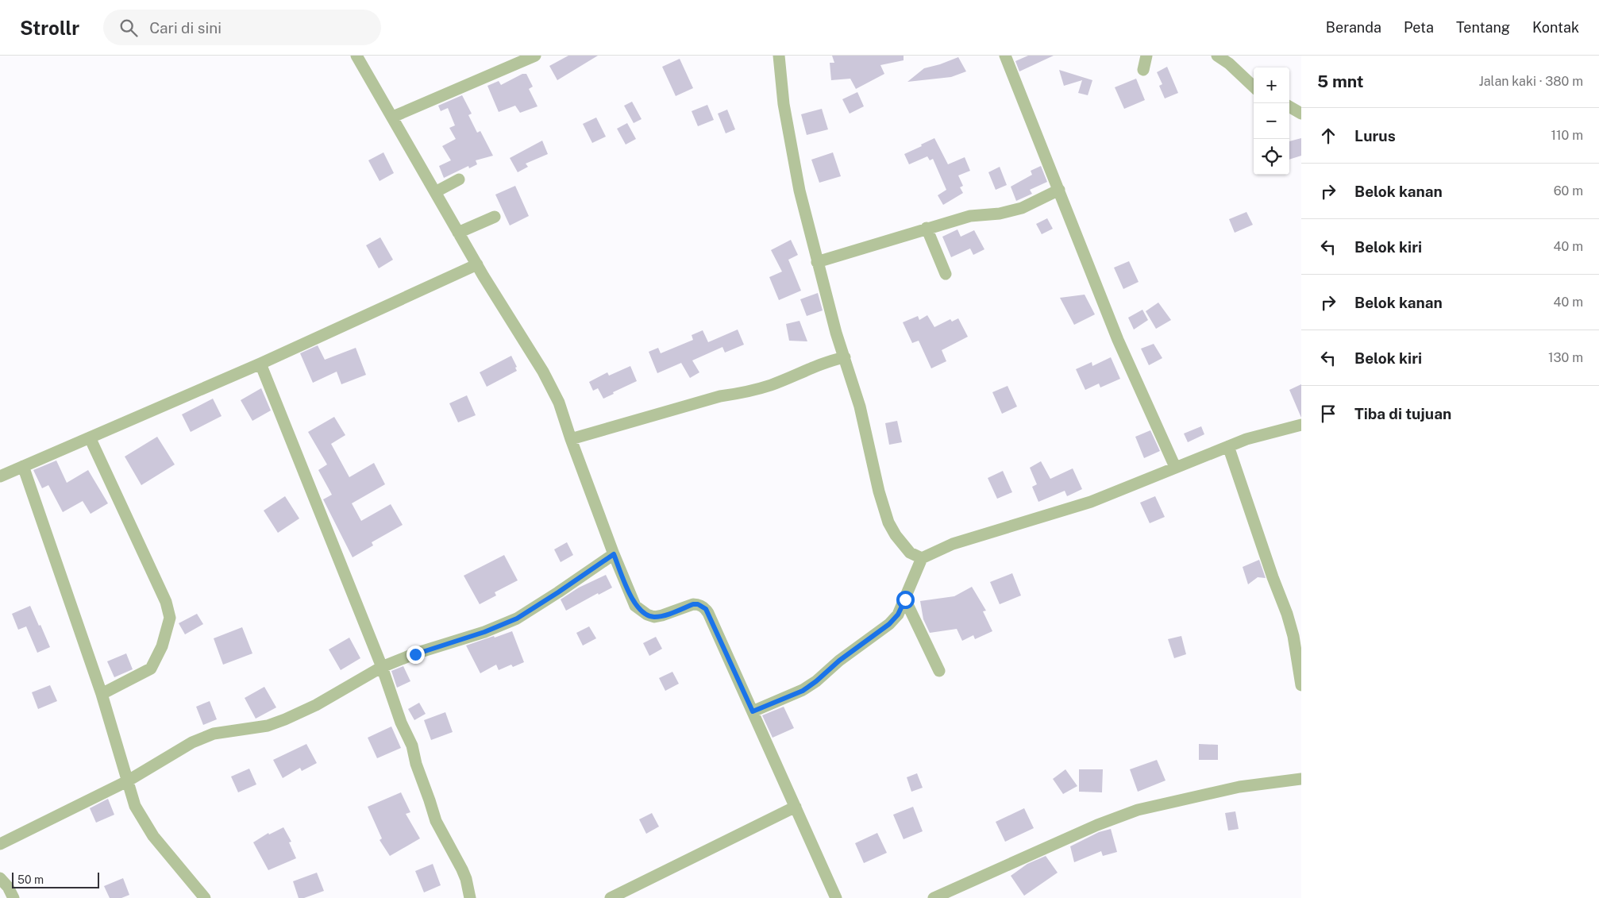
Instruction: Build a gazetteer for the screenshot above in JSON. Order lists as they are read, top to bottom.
{
  "scale_bar": "50 m",
  "page": {
    "header": "Strollr",
    "search": "Cari di sini",
    "nav": [
      "Beranda",
      "Peta",
      "Tentang",
      "Kontak"
    ],
    "heading": ["5 mnt", "Jalan kaki · 380 m"],
    "map_buttons": ["+", "−"],
    "list": [
      ["Lurus", "110 m"],
      ["Belok kanan", "60 m"],
      ["Belok kiri", "40 m"],
      ["Belok kanan", "40 m"],
      ["Belok kiri", "130 m"],
      "Tiba di tujuan"
    ],
    "scale": "50 m"
  }
}
